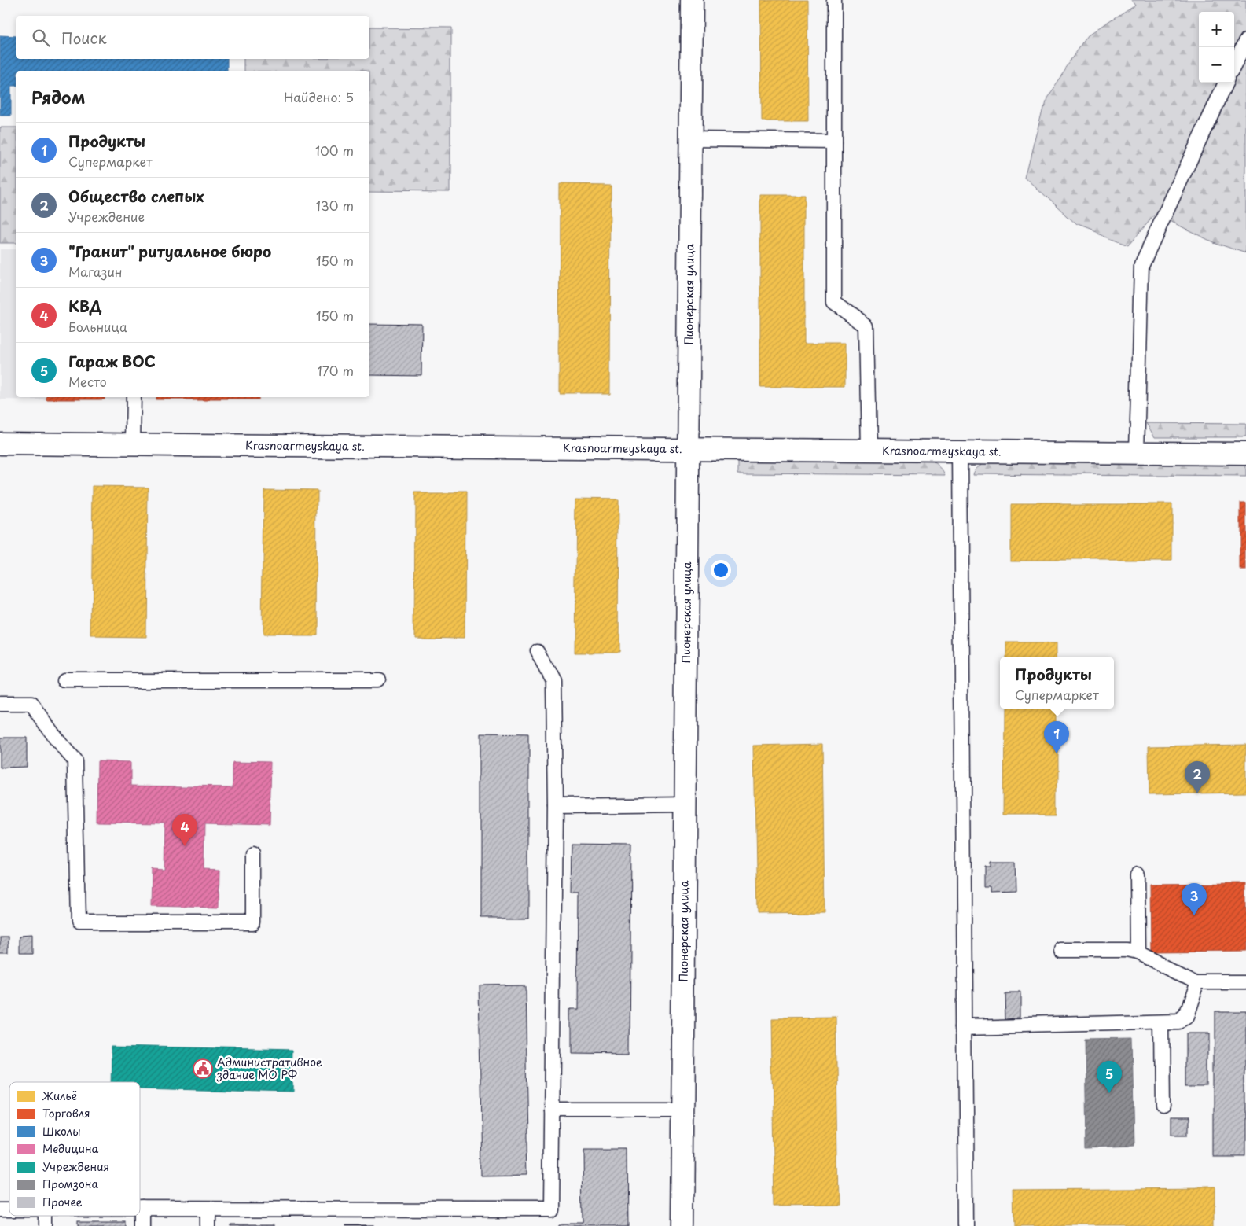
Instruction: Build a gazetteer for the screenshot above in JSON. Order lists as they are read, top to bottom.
{
  "streets": {
    "street": ["Пионерская улица", "Krasnoarmeyskaya st."]
  },
  "crossings": [
    ["Пионерская улица", "Krasnoarmeyskaya st."]
  ],
  "places": {
    "public building": ["Административное здание МО РФ"]
  },
  "legend": [
    "Жильё",
    "Торговля",
    "Школы",
    "Медицина",
    "Учреждения",
    "Промзона",
    "Прочее"
  ],
  "page": {
    "map_buttons": ["+", "−"],
    "search": "Поиск",
    "heading": ["Рядом", "Найдено: 5"],
    "list": [
      {
        "mark": "1",
        "name": "Продукты",
        "note": "Супермаркет",
        "value": "100 m"
      },
      {
        "mark": "2",
        "name": "Общество слепых",
        "note": "Учреждение",
        "value": "130 m"
      },
      {
        "mark": "3",
        "name": "\"Гранит\" ритуальное бюро",
        "note": "Магазин",
        "value": "150 m"
      },
      {
        "mark": "4",
        "name": "КВД",
        "note": "Больница",
        "value": "150 m"
      },
      {
        "mark": "5",
        "name": "Гараж ВОС",
        "note": "Место",
        "value": "170 m"
      }
    ],
    "popup": ["Продукты", "Супермаркет"],
    "pins": [
      "1",
      "2",
      "4",
      "3",
      "5"
    ]
  }
}
